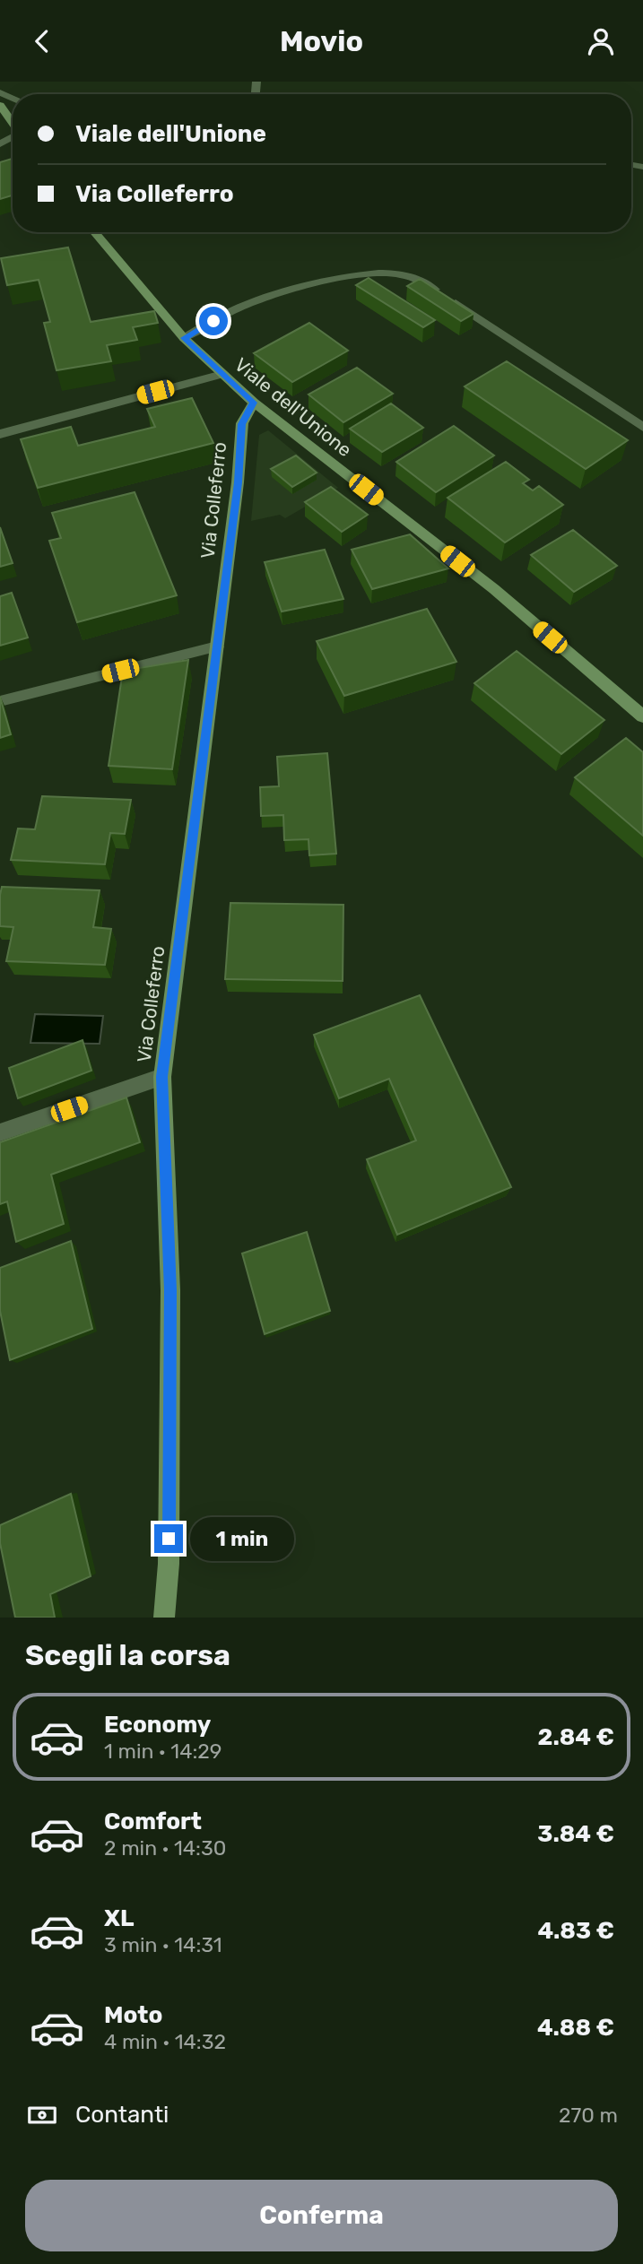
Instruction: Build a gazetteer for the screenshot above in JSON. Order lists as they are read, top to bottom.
{
  "streets": {
    "street": ["Viale dell'Unione", "Via Colleferro"]
  },
  "crossings": [
    ["Viale dell'Unione", "Via Colleferro"]
  ],
  "page": {
    "header": "Movio",
    "banner": ["Viale dell'Unione", "Via Colleferro"],
    "bubble": "1 min",
    "heading": "Scegli la corsa",
    "list": [
      {
        "name": "Economy",
        "note": "1 min · 14:29",
        "value": "2.84 €"
      },
      {
        "name": "Comfort",
        "note": "2 min · 14:30",
        "value": "3.84 €"
      },
      {
        "name": "XL",
        "note": "3 min · 14:31",
        "value": "4.83 €"
      },
      {
        "name": "Moto",
        "note": "4 min · 14:32",
        "value": "4.88 €"
      }
    ],
    "pay": ["Contanti", "270 m"],
    "buttons": "Conferma"
  }
}
